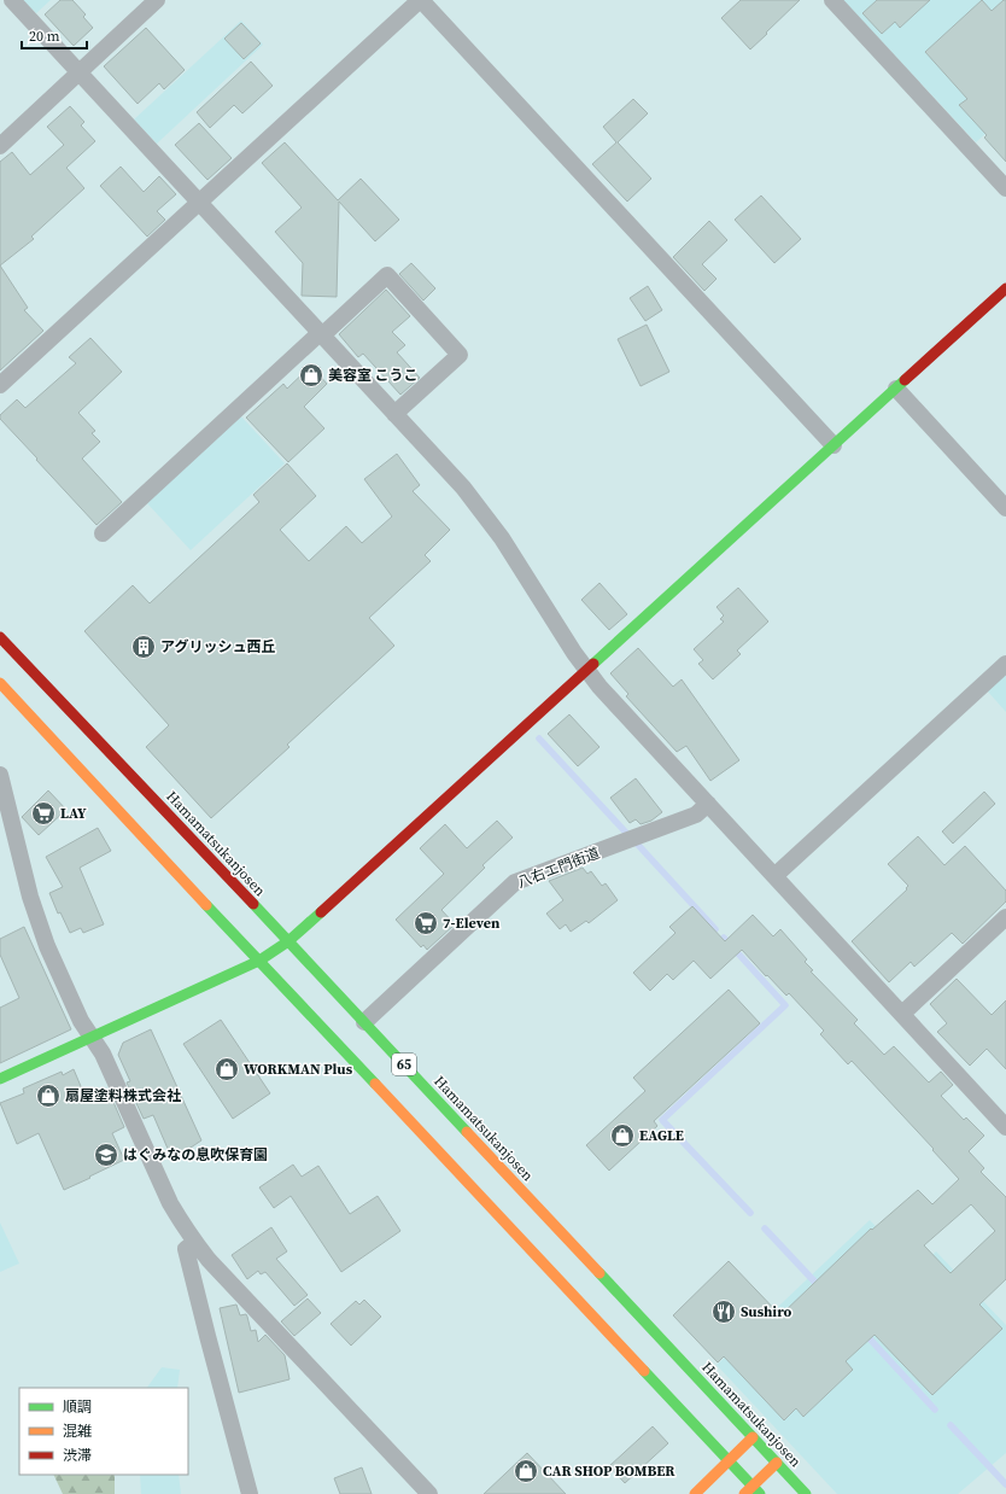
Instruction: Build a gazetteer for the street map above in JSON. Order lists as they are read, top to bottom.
{
  "streets": {
    "main road": ["Hamamatsukanjosen", "65"],
    "street": ["八右エ門街道"]
  },
  "crossings": [
    ["Hamamatsukanjosen", "八右エ門街道"]
  ],
  "places": {
    "shop": [
      "美容室 こうこ",
      "WORKMAN Plus",
      "扇屋塗料株式会社",
      "EAGLE",
      "CAR SHOP BOMBER"
    ],
    "building": ["アグリッシュ西丘"],
    "supermarket": ["LAY", "7-Eleven"],
    "school or university": ["はぐみなの息吹保育園"],
    "restaurant": ["Sushiro"]
  },
  "legend": ["順調", "混雑", "渋滞"],
  "scale_bar": "20 m"
}
